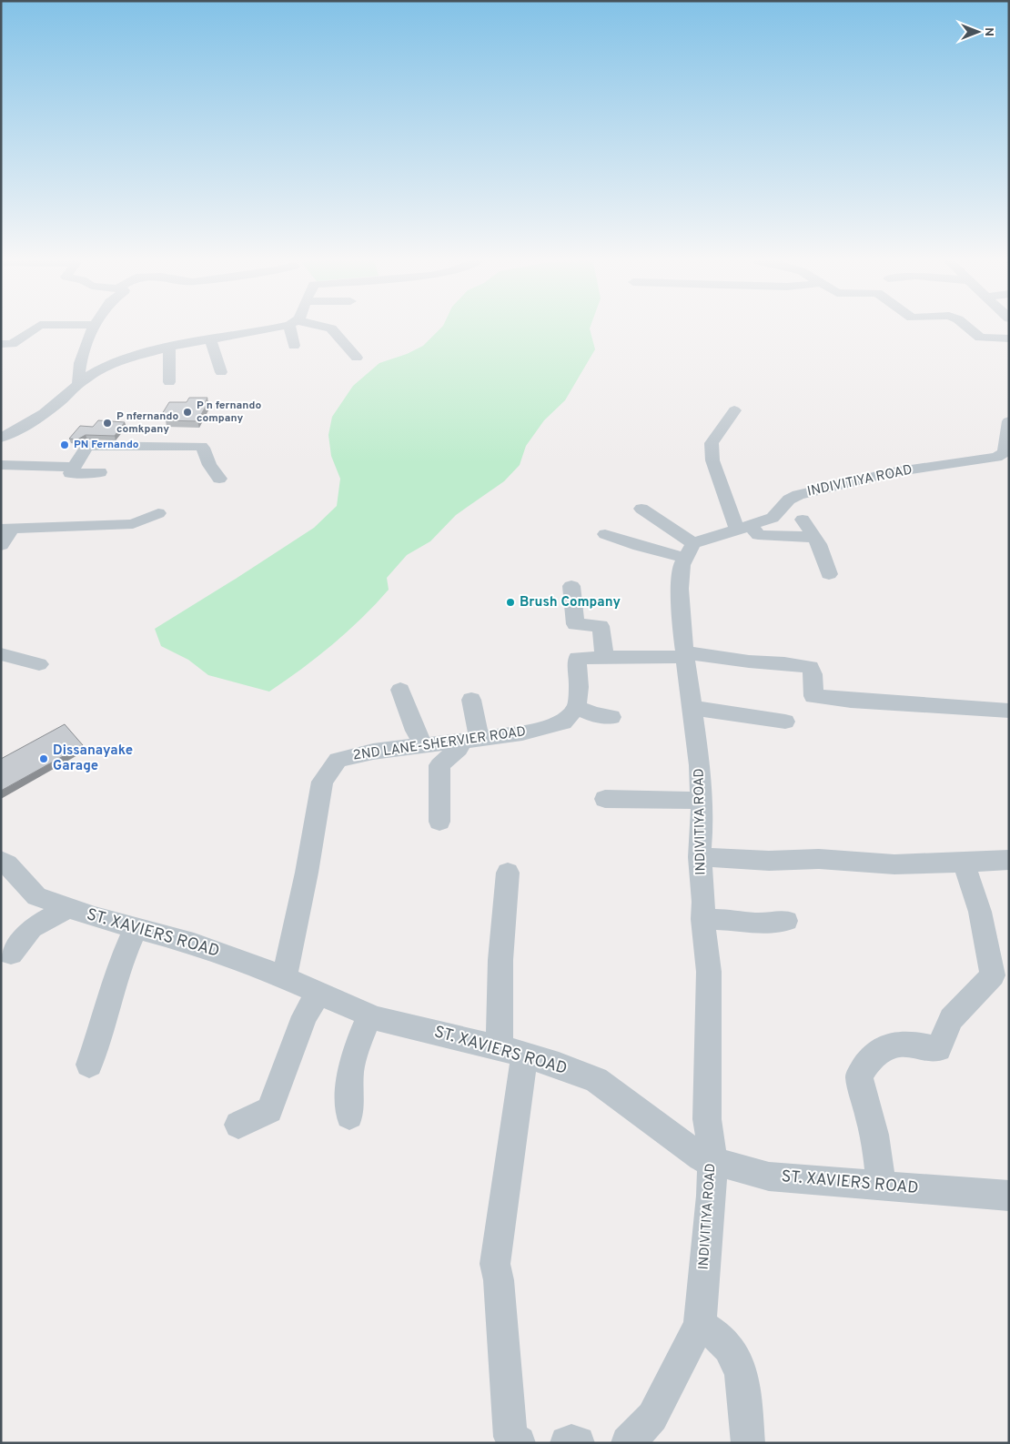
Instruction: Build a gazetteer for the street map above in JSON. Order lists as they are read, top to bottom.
{
  "streets": {
    "street": ["INDIVITIYA ROAD", "2ND LANE-SHERVIER ROAD", "ST. XAVIERS ROAD"]
  },
  "crossings": [
    ["INDIVITIYA ROAD", "ST. XAVIERS ROAD"],
    ["2ND LANE-SHERVIER ROAD", "ST. XAVIERS ROAD"]
  ],
  "places": [
    "P n fernando company",
    "P nfernando comkpany",
    "PN Fernando",
    "Brush Company",
    "Dissanayake Garage"
  ],
  "north": "right"
}
